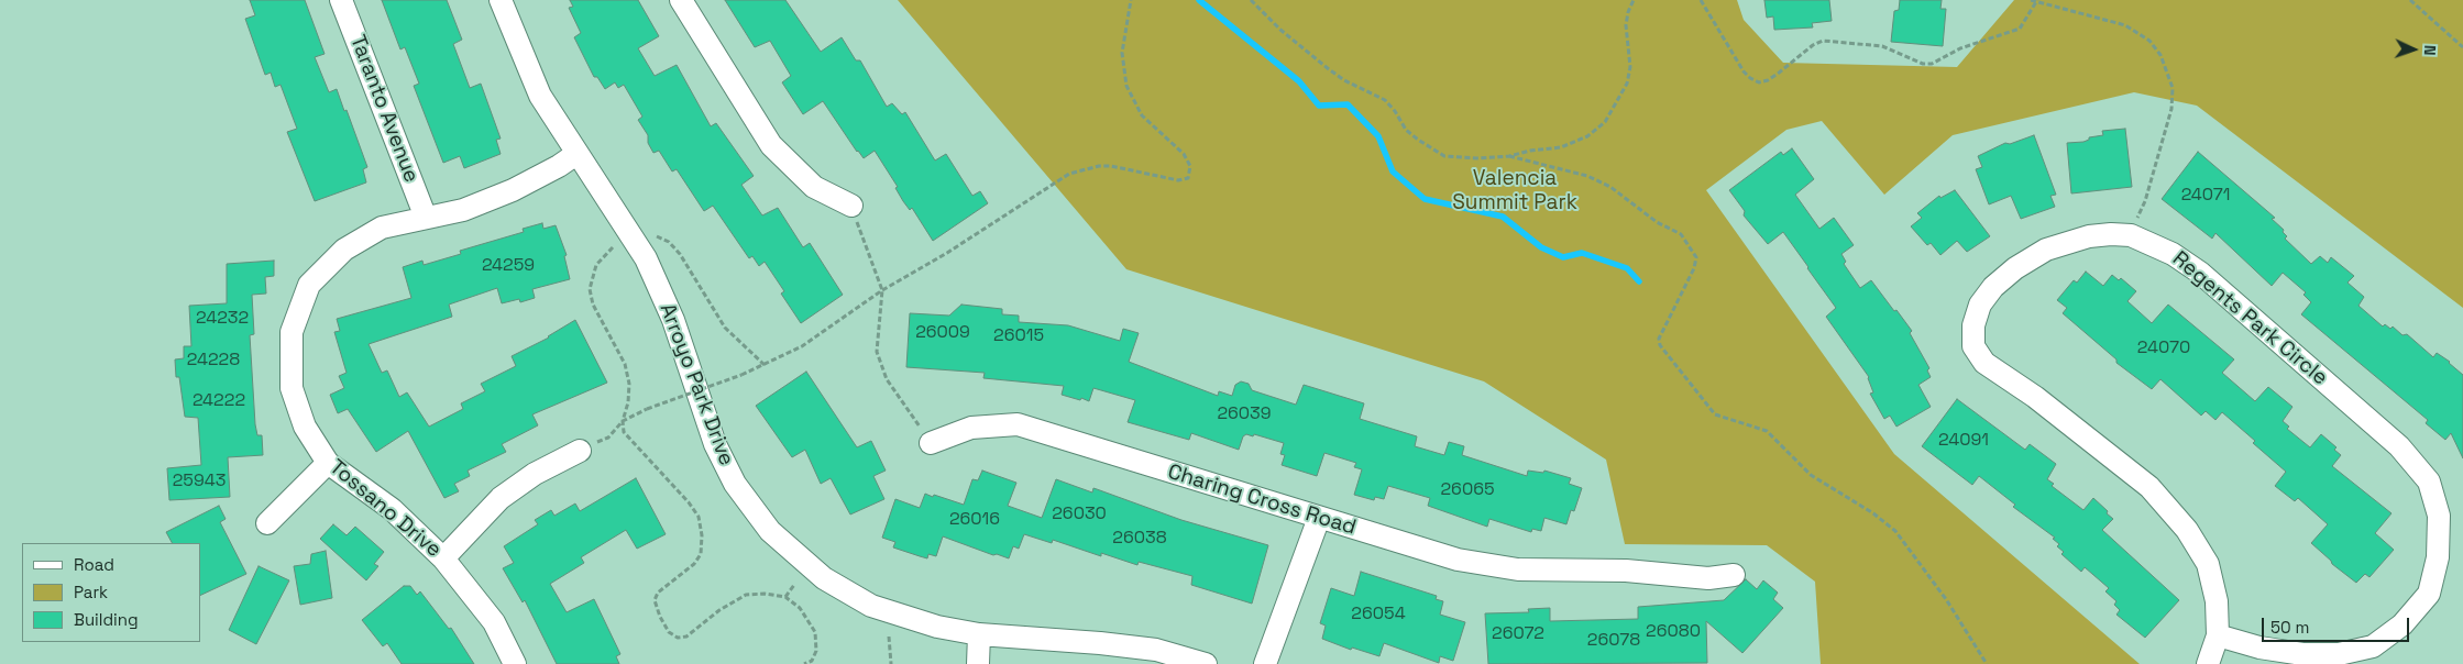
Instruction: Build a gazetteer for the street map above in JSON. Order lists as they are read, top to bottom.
{
  "streets": {
    "street": [
      "Taranto Avenue",
      "Regents Park Circle",
      "Arroyo Park Drive",
      "Charing Cross Road",
      "Tossano Drive"
    ]
  },
  "crossings": [
    ["Taranto Avenue", "Tossano Drive"],
    ["Arroyo Park Drive", "Tossano Drive"]
  ],
  "parks": ["Valencia Summit Park"],
  "house_numbers": [
    "24071",
    "24259",
    "24232",
    "26009",
    "26015",
    "24070",
    "24228",
    "24222",
    "26039",
    "24091",
    "25943",
    "26065",
    "26030",
    "26016",
    "26038",
    "26054",
    "26080",
    "26072",
    "26078"
  ],
  "legend": ["Road", "Park", "Building"],
  "scale_bar": "50 m",
  "north": "right"
}
